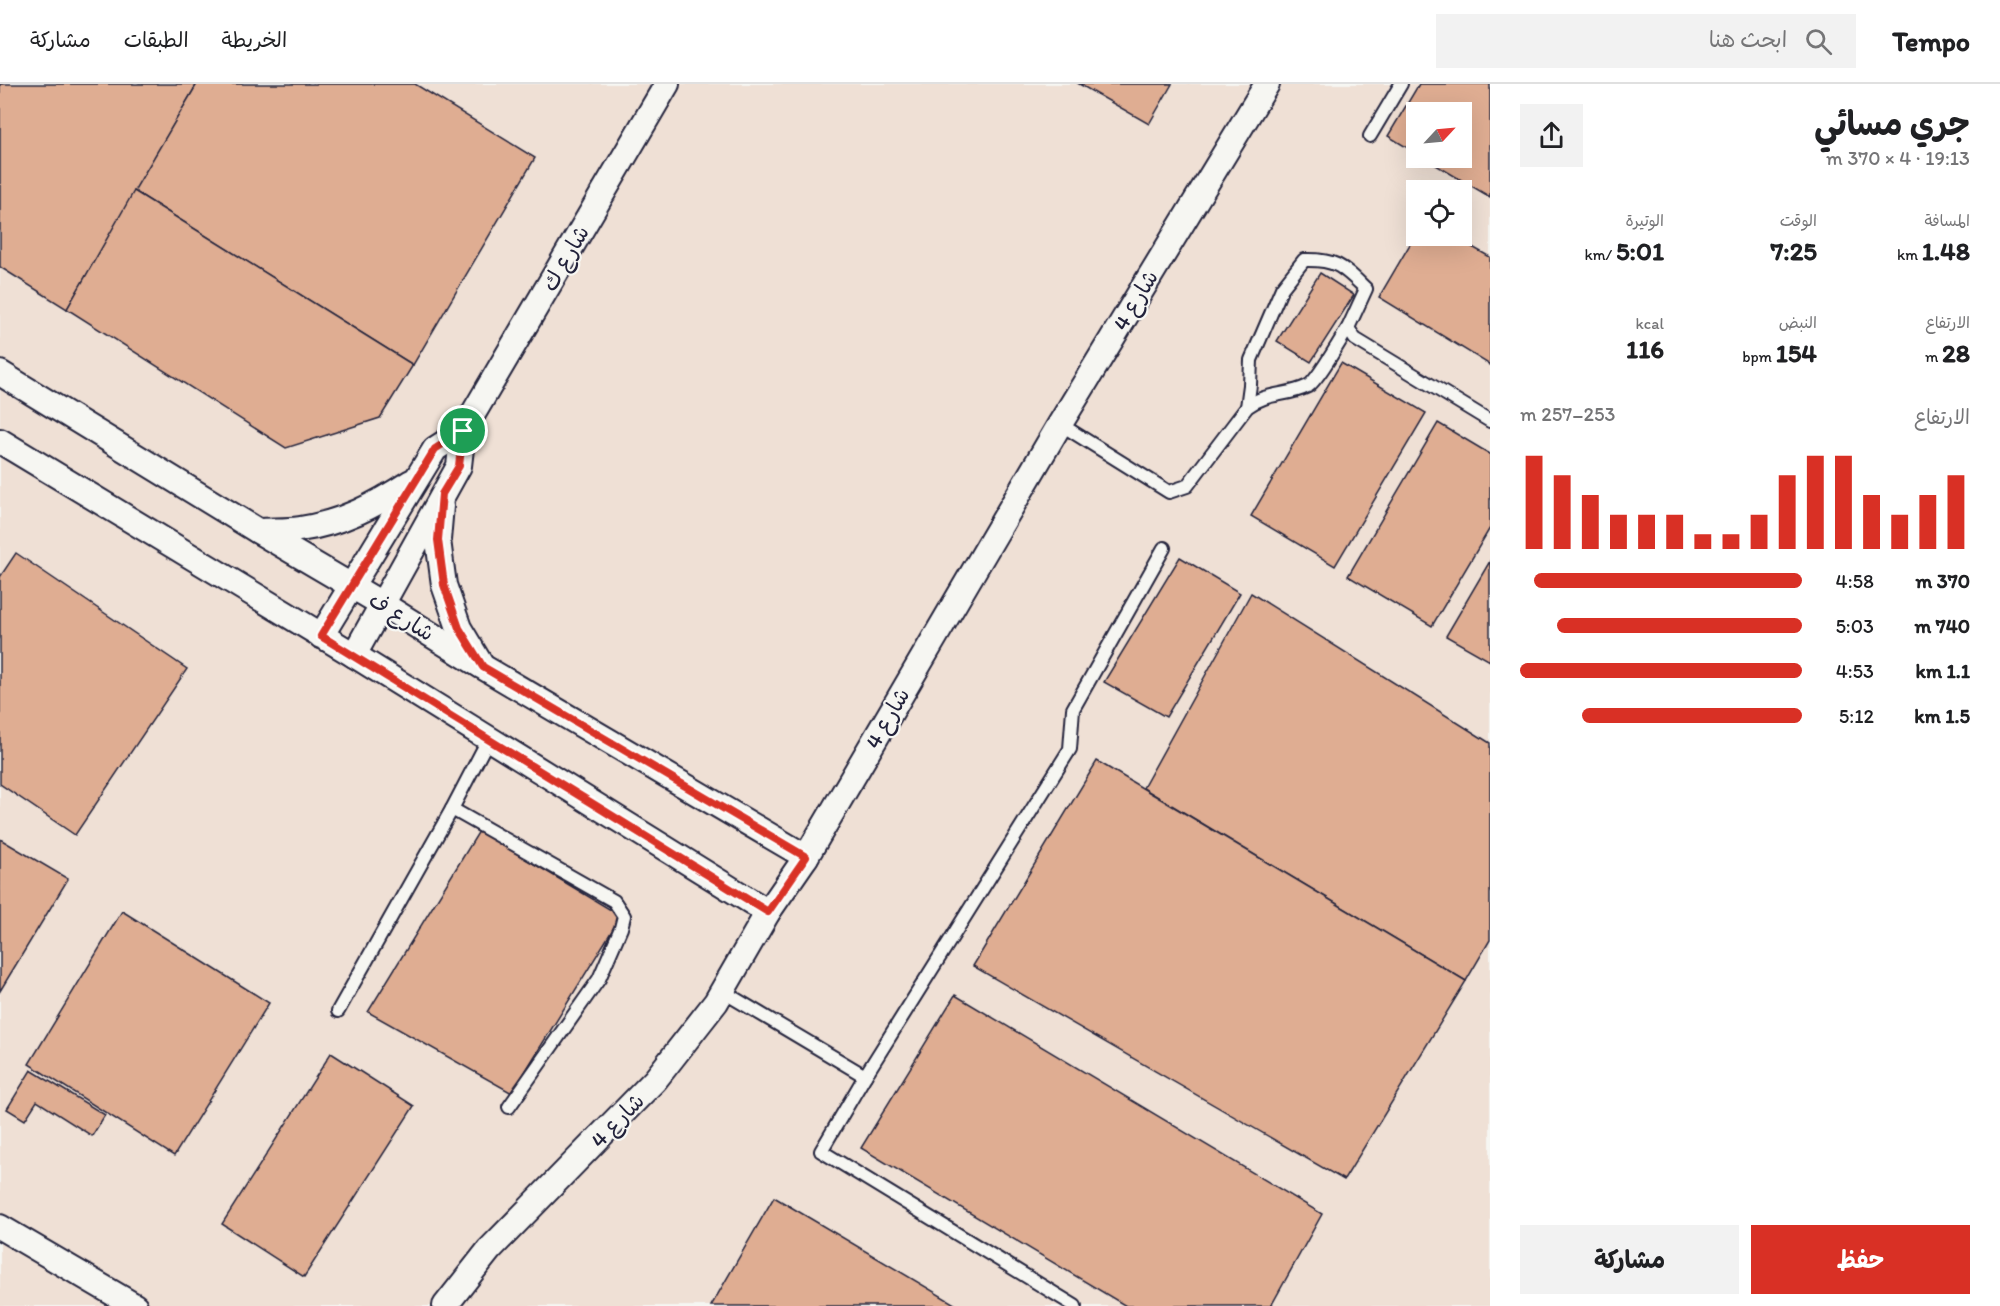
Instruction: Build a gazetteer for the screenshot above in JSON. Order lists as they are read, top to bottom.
{
  "streets": {
    "street": ["شارع ك", "شارع 4", "شارع ف"]
  },
  "crossings": [
    ["شارع ك", "شارع ف"],
    ["شارع 4", "شارع ف"]
  ],
  "north": "top right",
  "page": {
    "header": "Tempo",
    "search": "ابحث هنا",
    "nav": ["الخريطة", "الطبقات", "مشاركة"],
    "heading": ["جري مسائي", "19:13 · 4 × 370 m"],
    "stats": [
      ["المسافة", "1.48 km"],
      ["الوقت", "7:25"],
      ["الوتيرة", "5:01 /km"],
      ["الارتفاع", "28 m"],
      ["النبض", "154 bpm"],
      ["kcal", "116"]
    ],
    "chart": ["الارتفاع", "253–257 m"],
    "list": [
      {
        "name": "370 m",
        "note": "4:58"
      },
      {
        "name": "740 m",
        "note": "5:03"
      },
      {
        "name": "1.1 km",
        "note": "4:53"
      },
      {
        "name": "1.5 km",
        "note": "5:12"
      }
    ],
    "buttons": ["حفظ", "مشاركة"]
  }
}
